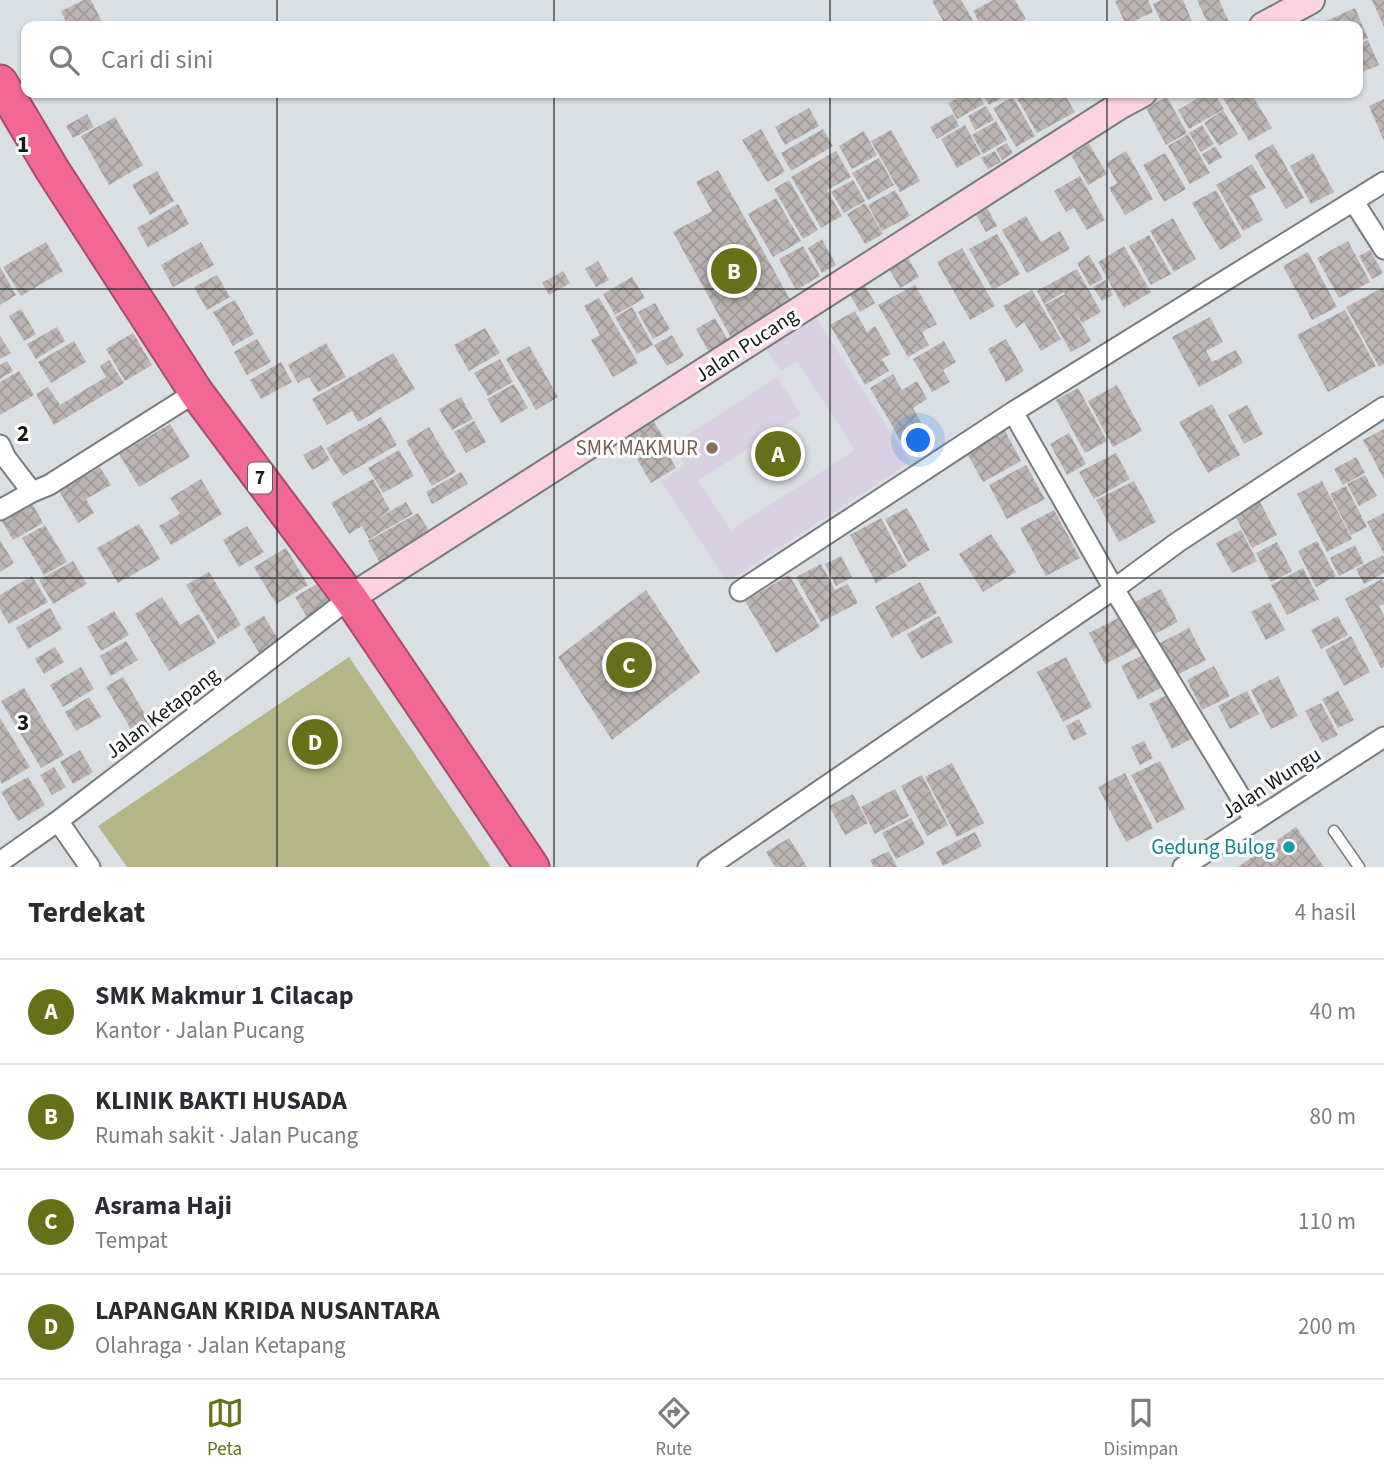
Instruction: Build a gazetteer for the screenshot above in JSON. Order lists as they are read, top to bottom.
{
  "streets": {
    "highway": ["7"],
    "street": ["Jalan Pucang", "Jalan Ketapang", "Jalan Wungu"]
  },
  "crossings": [
    ["Jalan Pucang", "7"],
    ["Jalan Pucang", "Jalan Ketapang"],
    ["7", "Jalan Ketapang"]
  ],
  "places": ["SMK MAKMUR", "Gedung Bulog"],
  "page": {
    "search": "Cari di sini",
    "pins": [
      "B",
      "A",
      "C",
      "D"
    ],
    "heading": ["Terdekat", "4 hasil"],
    "list": [
      {
        "mark": "A",
        "name": "SMK Makmur 1 Cilacap",
        "note": "Kantor · Jalan Pucang",
        "value": "40 m"
      },
      {
        "mark": "B",
        "name": "KLINIK BAKTI HUSADA",
        "note": "Rumah sakit · Jalan Pucang",
        "value": "80 m"
      },
      {
        "mark": "C",
        "name": "Asrama Haji",
        "note": "Tempat",
        "value": "110 m"
      },
      {
        "mark": "D",
        "name": "LAPANGAN KRIDA NUSANTARA",
        "note": "Olahraga · Jalan Ketapang",
        "value": "200 m"
      }
    ],
    "nav": ["Peta", "Rute", "Disimpan"]
  },
  "grid": {
    "rows": ["1", "2", "3"]
  }
}
